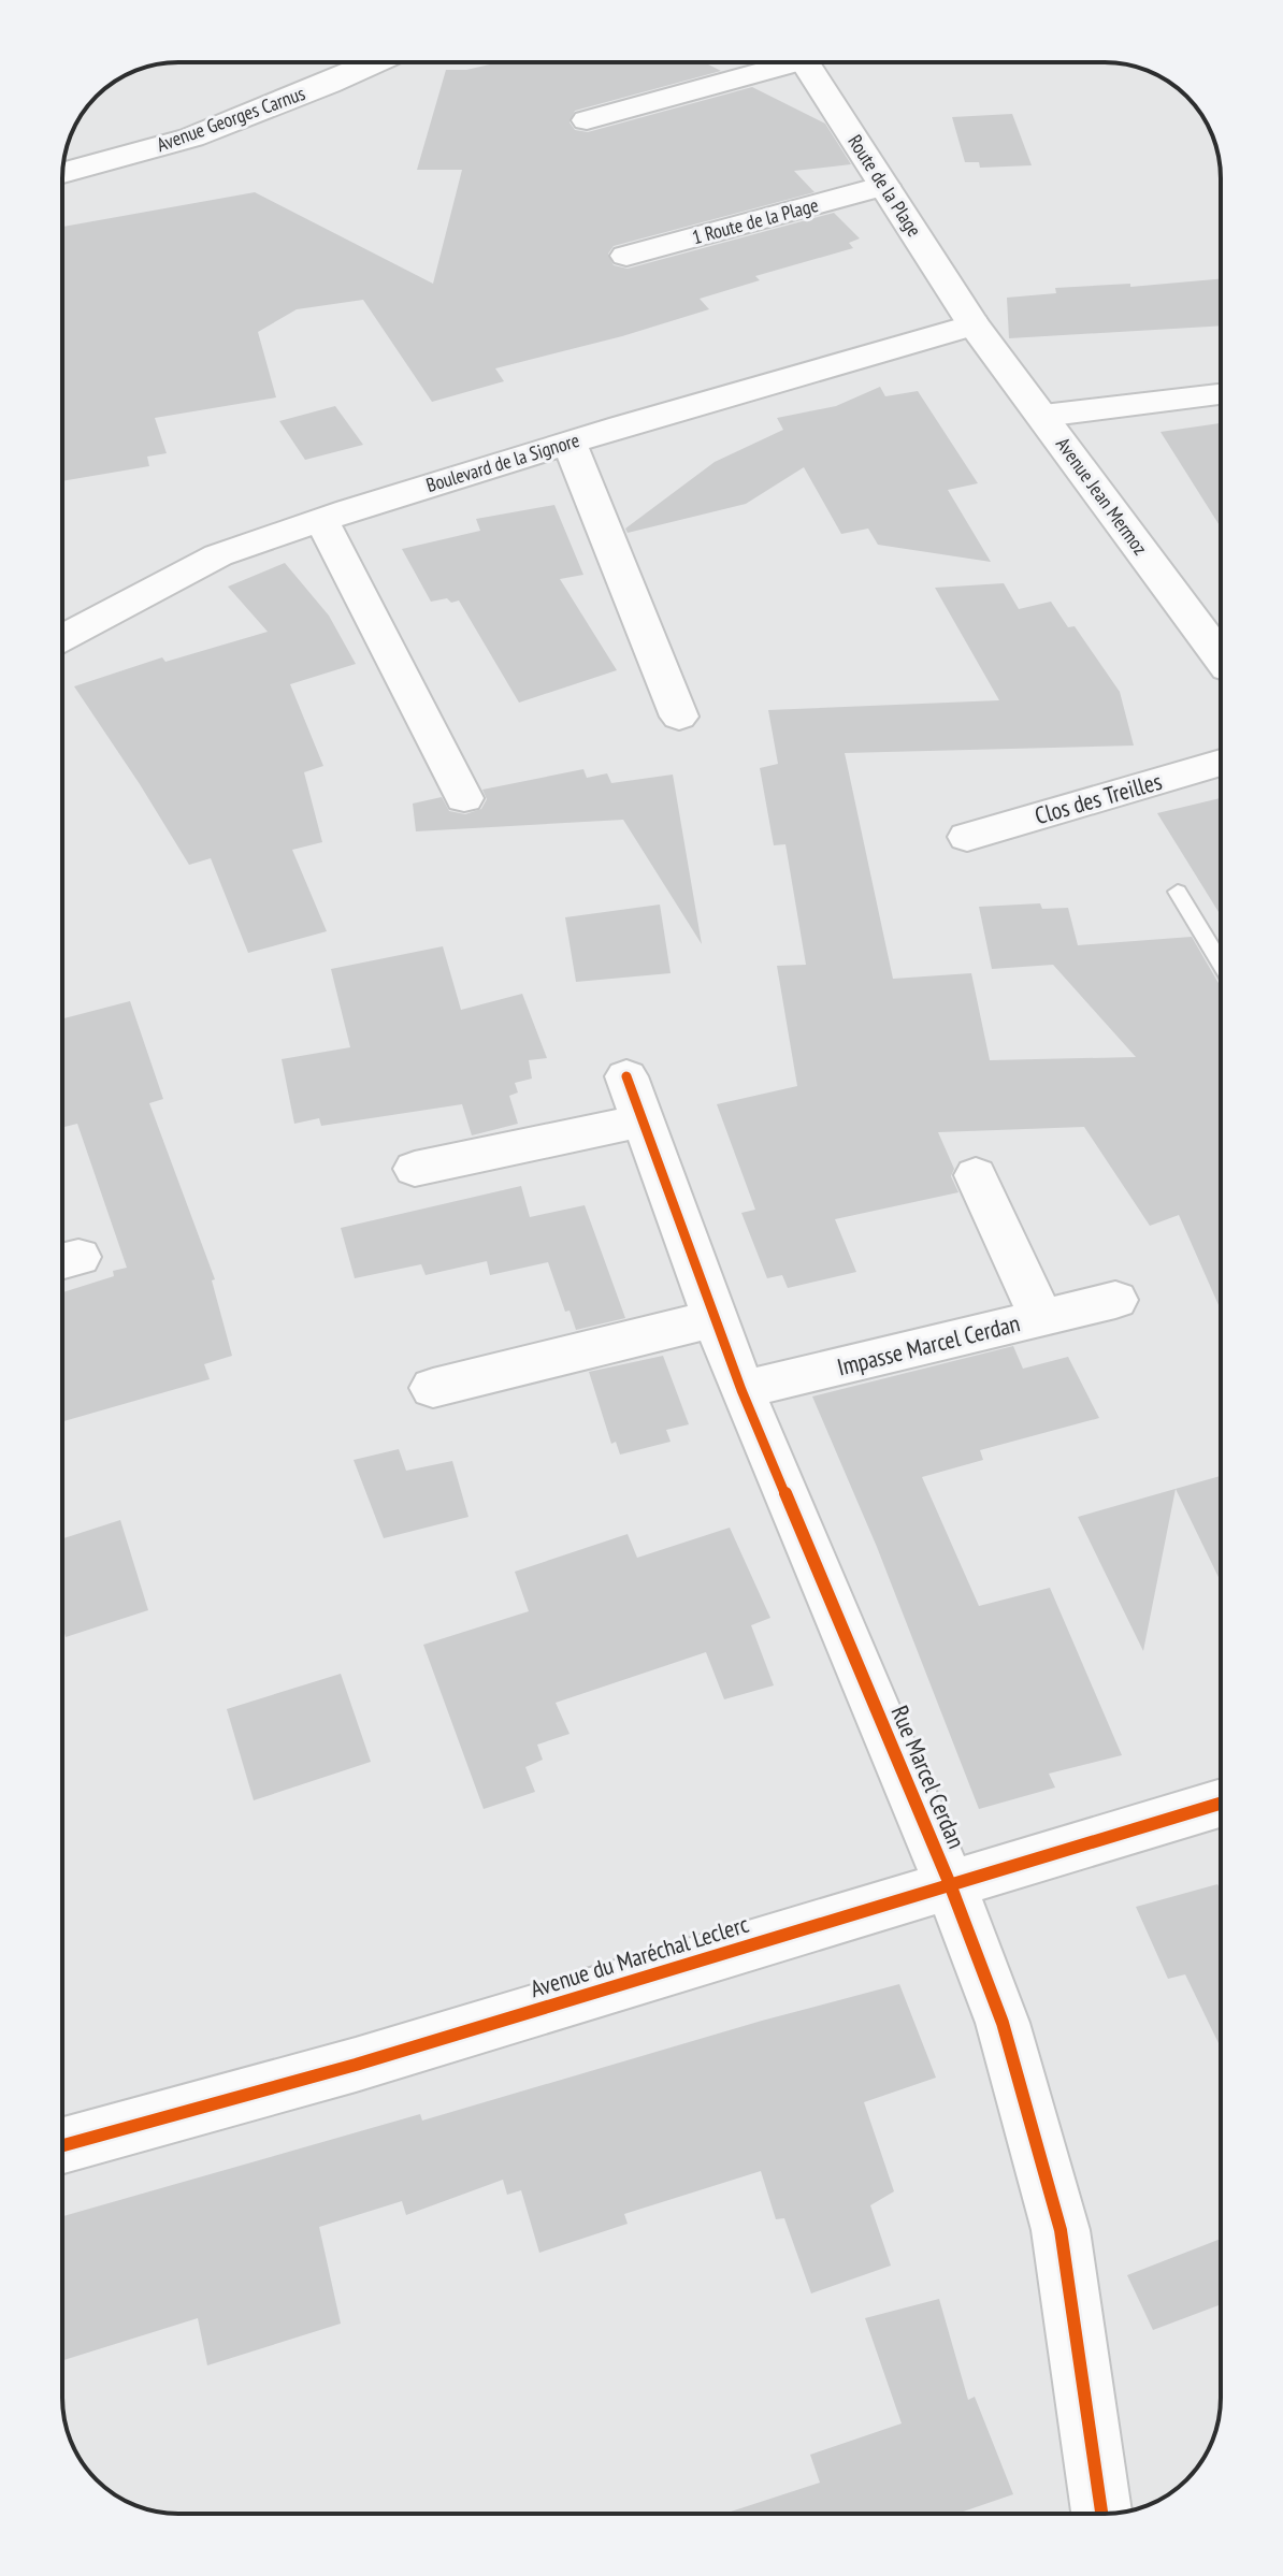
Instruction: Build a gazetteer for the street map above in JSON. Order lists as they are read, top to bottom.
{
  "streets": {
    "street": [
      "Avenue Georges Carnus",
      "Route de la Plage",
      "1 Route de la Plage",
      "Boulevard de la Signore",
      "Avenue Jean Mermoz",
      "Clos des Treilles",
      "Impasse Marcel Cerdan",
      "Rue Marcel Cerdan",
      "Avenue du Maréchal Leclerc"
    ]
  },
  "crossings": [
    ["Route de la Plage", "1 Route de la Plage"],
    ["Route de la Plage", "Boulevard de la Signore"],
    ["Route de la Plage", "Avenue Jean Mermoz"],
    ["Boulevard de la Signore", "Avenue Jean Mermoz"],
    ["Impasse Marcel Cerdan", "Rue Marcel Cerdan"],
    ["Rue Marcel Cerdan", "Avenue du Maréchal Leclerc"]
  ]
}
